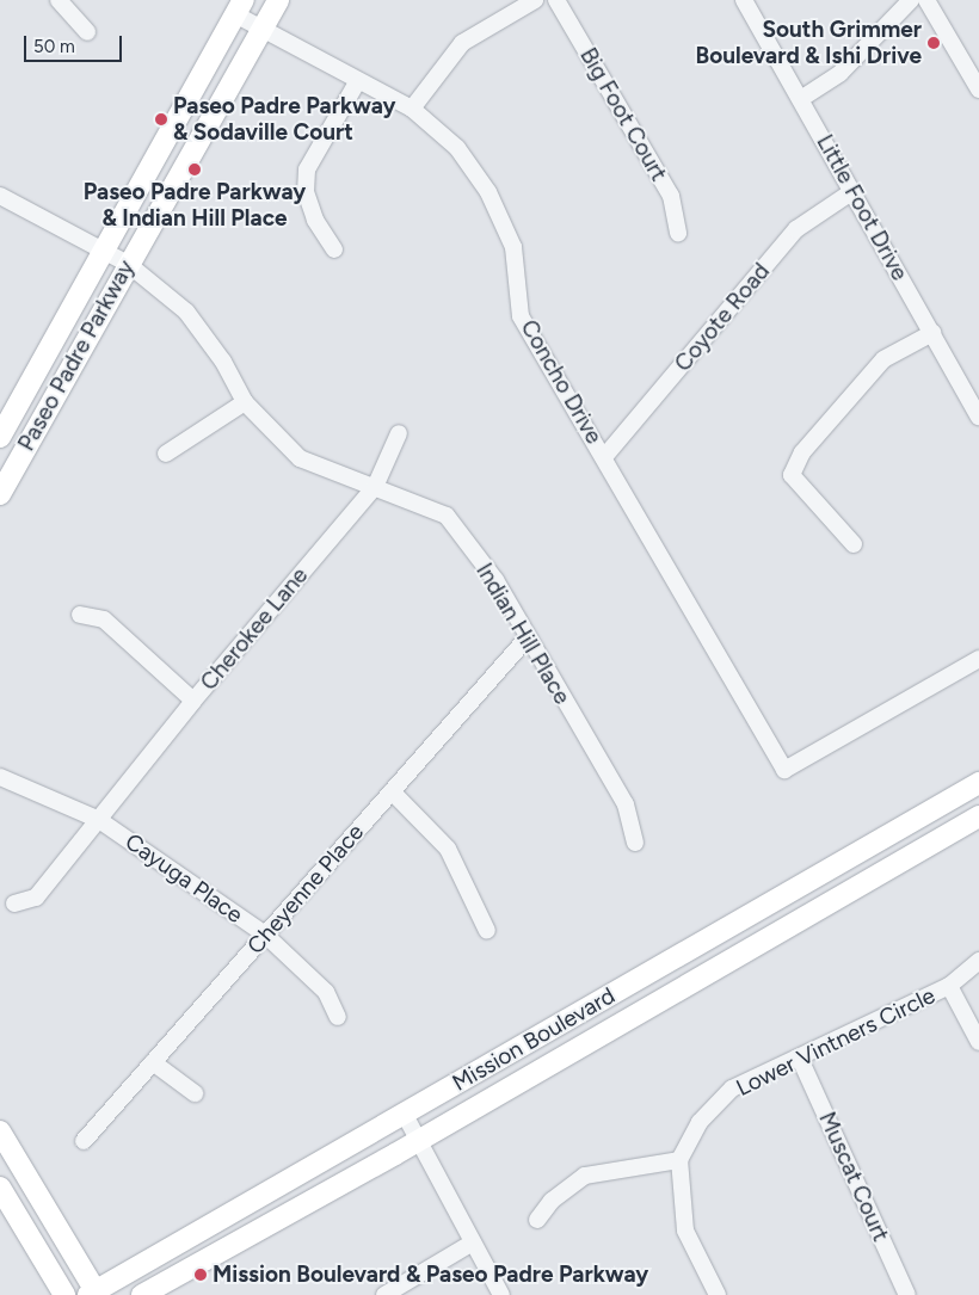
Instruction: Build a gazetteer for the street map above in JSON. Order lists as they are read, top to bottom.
{
  "streets": {
    "main road": ["Paseo Padre Parkway", "Mission Boulevard"],
    "street": [
      "Big Foot Court",
      "Little Foot Drive",
      "Coyote Road",
      "Concho Drive",
      "Cherokee Lane",
      "Indian Hill Place",
      "Cayuga Place",
      "Cheyenne Place",
      "Lower Vintners Circle",
      "Muscat Court"
    ]
  },
  "crossings": [
    ["Little Foot Drive", "Coyote Road"],
    ["Coyote Road", "Concho Drive"],
    ["Paseo Padre Parkway", "Concho Drive"],
    ["Paseo Padre Parkway", "Indian Hill Place"],
    ["Cherokee Lane", "Indian Hill Place"],
    ["Cherokee Lane", "Cayuga Place"],
    ["Indian Hill Place", "Cheyenne Place"],
    ["Cayuga Place", "Cheyenne Place"],
    ["Lower Vintners Circle", "Muscat Court"]
  ],
  "places": [
    "South Grimmer Boulevard & Ishi Drive",
    "Paseo Padre Parkway & Sodaville Court",
    "Paseo Padre Parkway & Indian Hill Place",
    "Mission Boulevard & Paseo Padre Parkway"
  ],
  "scale_bar": "50 m"
}
